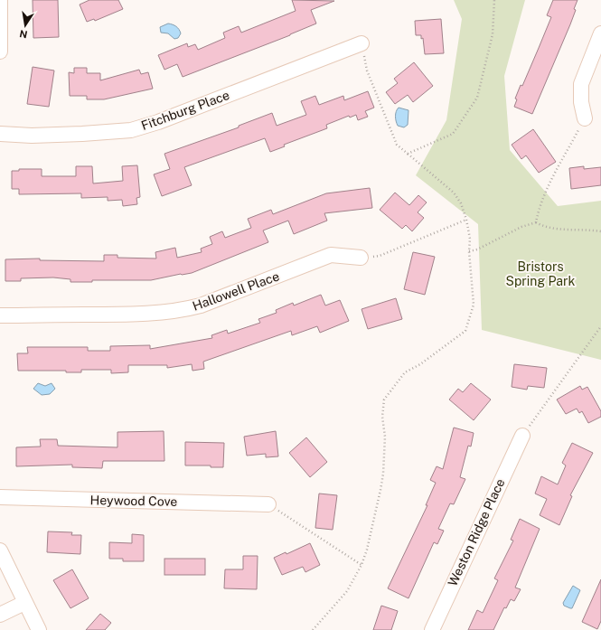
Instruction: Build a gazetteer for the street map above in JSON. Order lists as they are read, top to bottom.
{
  "streets": {
    "street": [
      "Fitchburg Place",
      "Hallowell Place",
      "Heywood Cove",
      "Weston Ridge Place"
    ]
  },
  "parks": ["Bristors Spring Park"],
  "north": "bottom"
}
